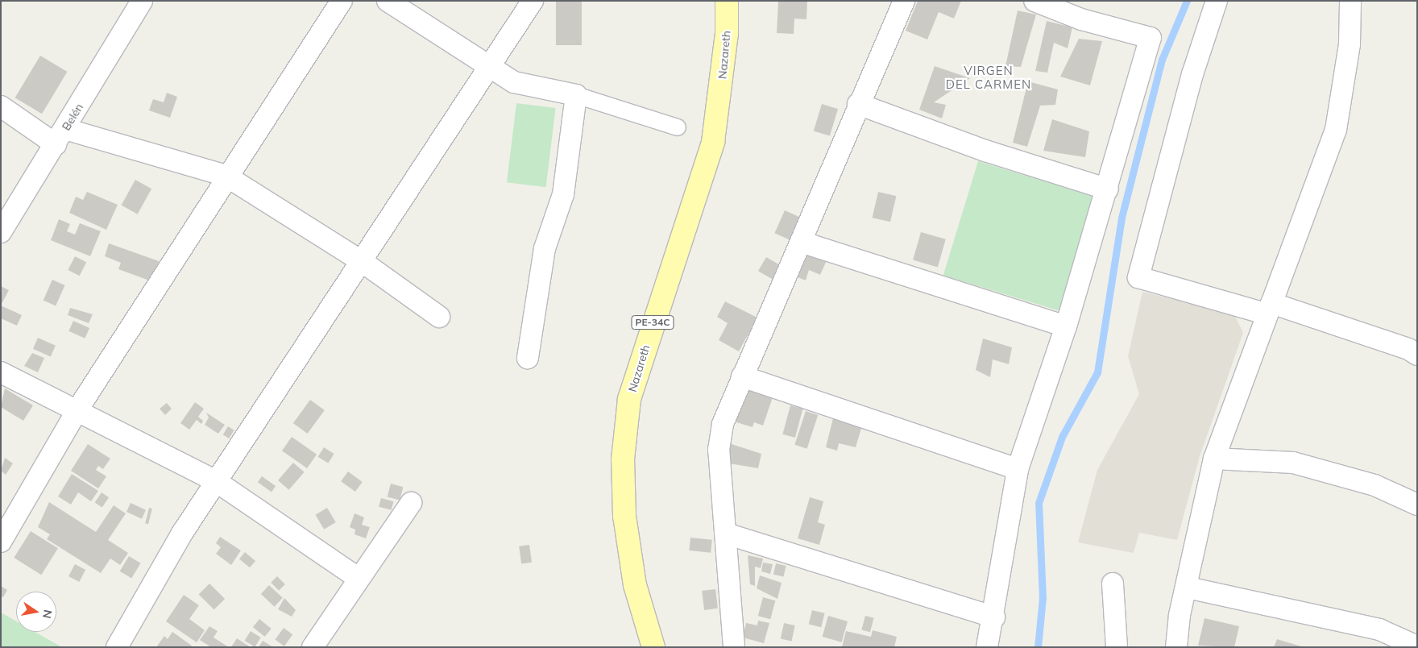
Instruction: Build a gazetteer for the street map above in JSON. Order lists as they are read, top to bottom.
{
  "streets": {
    "main road": ["Nazareth", "PE-34C"],
    "street": ["Belén"]
  },
  "districts": ["VIRGEN DEL CARMEN"],
  "north": "right"
}
